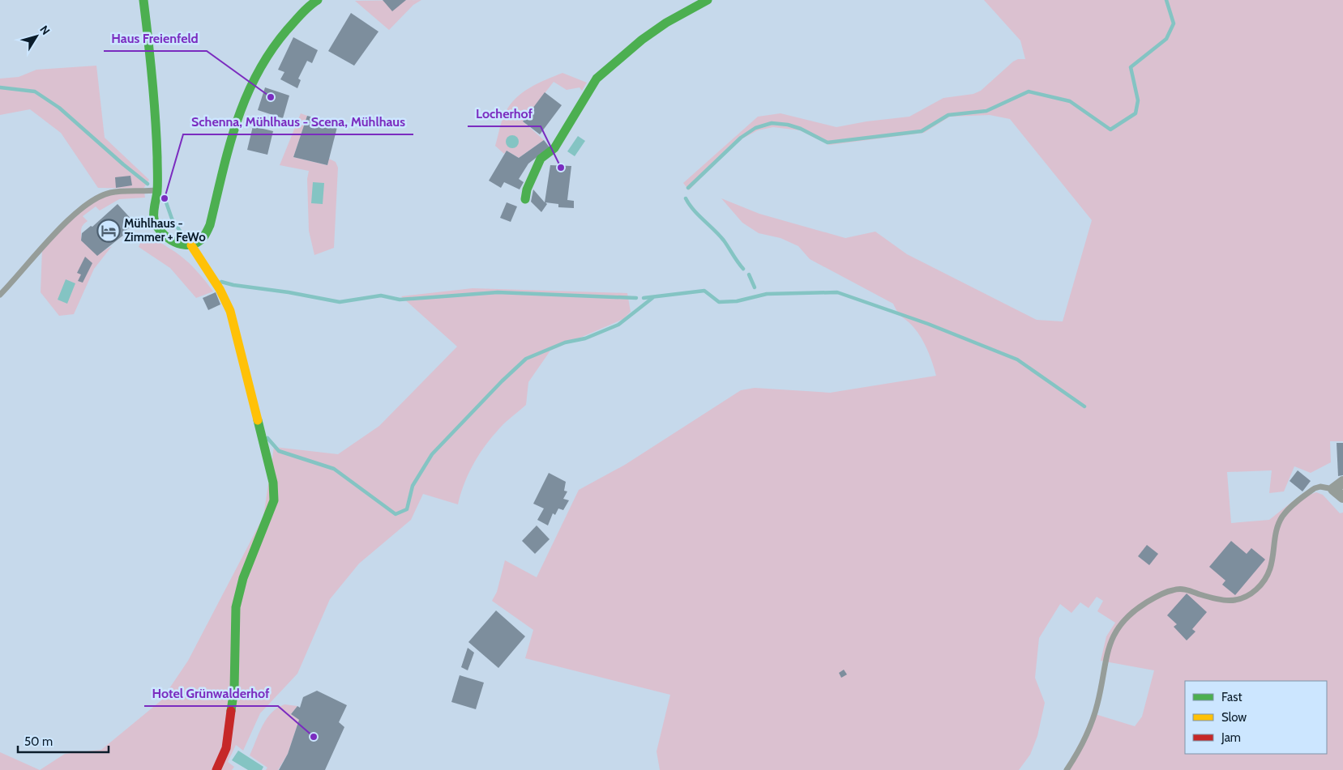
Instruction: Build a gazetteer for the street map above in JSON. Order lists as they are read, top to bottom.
{
  "places": {
    "other": [
      "Haus Freienfeld",
      "Locherhof",
      "Schenna, Mühlhaus - Scena, Mühlhaus",
      "Hotel Grünwalderhof"
    ],
    "hotel": ["Mühlhaus - Zimmer + FeWo"]
  },
  "legend": ["Fast", "Slow", "Jam"],
  "scale_bar": "50 m",
  "north": "top right"
}
